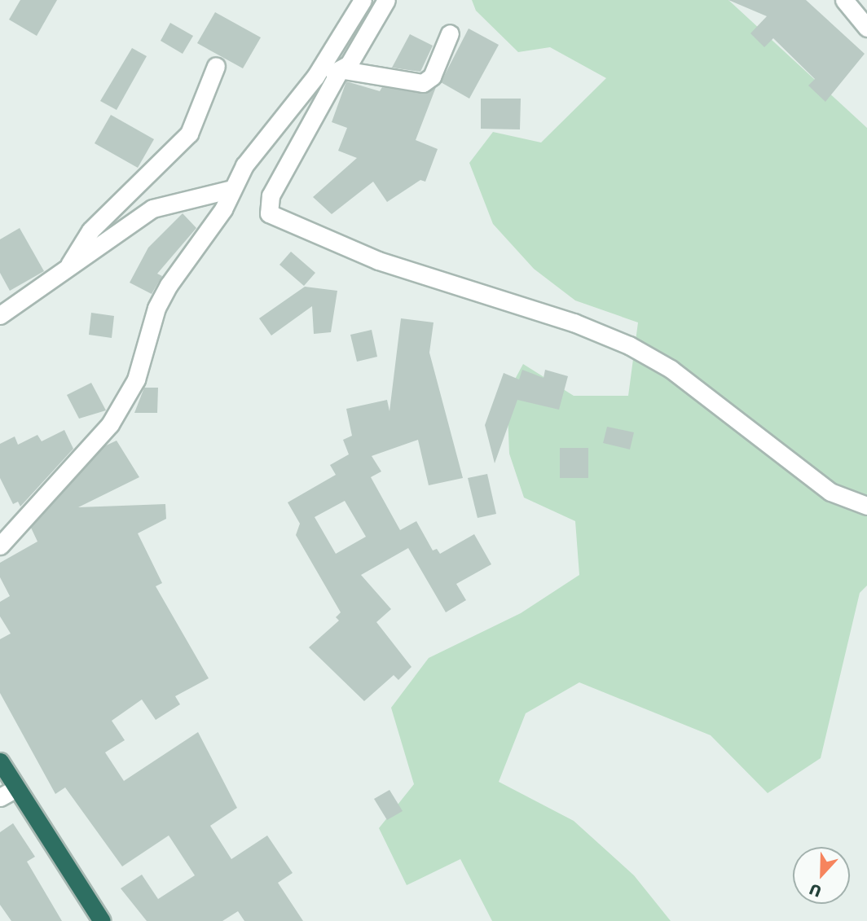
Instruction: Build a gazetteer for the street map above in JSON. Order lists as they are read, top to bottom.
{
  "north": "bottom"
}
